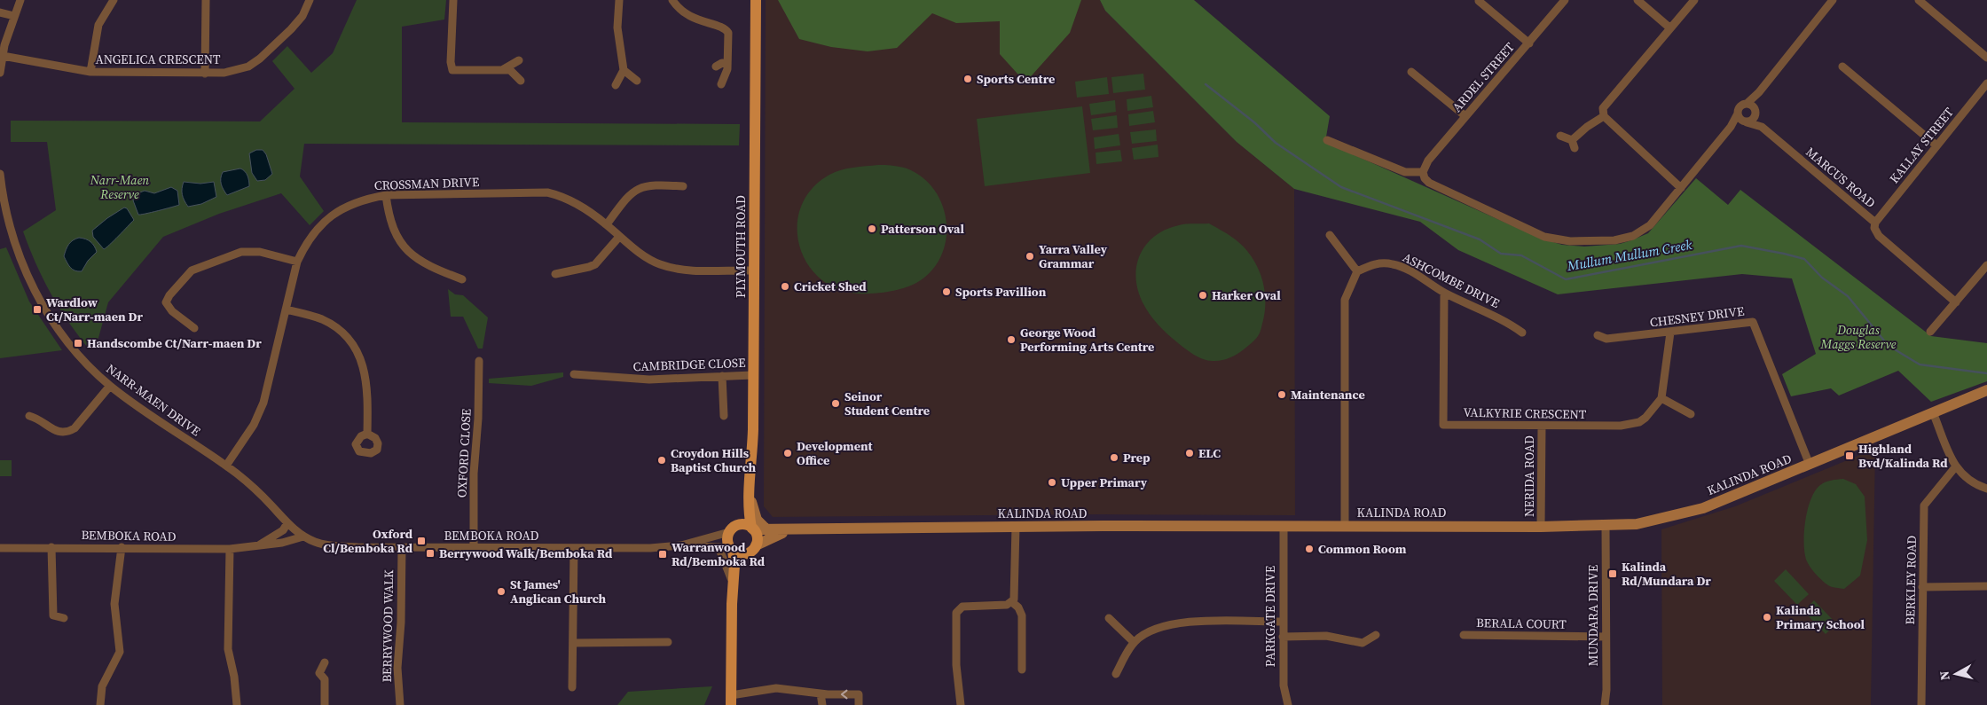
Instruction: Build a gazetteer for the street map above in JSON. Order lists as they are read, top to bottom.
{
  "streets": {
    "main road": ["PLYMOUTH ROAD"],
    "street": [
      "ANGELICA CRESCENT",
      "ARDEL STREET",
      "KALLAY STREET",
      "MARCUS ROAD",
      "CROSSMAN DRIVE",
      "ASHCOMBE DRIVE",
      "CHESNEY DRIVE",
      "CAMBRIDGE CLOSE",
      "NARR-MAEN DRIVE",
      "VALKYRIE CRESCENT",
      "OXFORD CLOSE",
      "KALINDA ROAD",
      "NERIDA ROAD",
      "BEMBOKA ROAD",
      "BERKLEY ROAD",
      "MUNDARA DRIVE",
      "PARKGATE DRIVE",
      "BERALA COURT",
      "BERRYWOOD WALK"
    ]
  },
  "crossings": [
    ["KALLAY STREET", "MARCUS ROAD"],
    ["CROSSMAN DRIVE", "PLYMOUTH ROAD"],
    ["CROSSMAN DRIVE", "NARR-MAEN DRIVE"],
    ["PLYMOUTH ROAD", "CAMBRIDGE CLOSE"],
    ["PLYMOUTH ROAD", "KALINDA ROAD"],
    ["PLYMOUTH ROAD", "BEMBOKA ROAD"],
    ["ASHCOMBE DRIVE", "VALKYRIE CRESCENT"],
    ["CHESNEY DRIVE", "KALINDA ROAD"],
    ["NARR-MAEN DRIVE", "BEMBOKA ROAD"],
    ["VALKYRIE CRESCENT", "NERIDA ROAD"],
    ["OXFORD CLOSE", "BEMBOKA ROAD"],
    ["KALINDA ROAD", "NERIDA ROAD"],
    ["KALINDA ROAD", "BEMBOKA ROAD"],
    ["KALINDA ROAD", "MUNDARA DRIVE"],
    ["KALINDA ROAD", "PARKGATE DRIVE"],
    ["BEMBOKA ROAD", "BERRYWOOD WALK"],
    ["MUNDARA DRIVE", "BERALA COURT"]
  ],
  "water": ["Mullum Mullum Creek"],
  "parks": ["Narr-Maen Reserve", "Douglas Maggs Reserve"],
  "places": {
    "other": [
      "Sports Centre",
      "Patterson Oval",
      "Yarra Valley Grammar",
      "Cricket Shed",
      "Sports Pavillion",
      "Harker Oval",
      "George Wood Performing Arts Centre",
      "Maintenance",
      "Seinor Student Centre",
      "Development Office",
      "ELC",
      "Prep",
      "Croydon Hills Baptist Church",
      "Upper Primary",
      "Common Room",
      "St James' Anglican Church",
      "Kalinda Primary School"
    ],
    "transit": [
      "Wardlow Ct/Narr-maen Dr",
      "Handscombe Ct/Narr-maen Dr",
      "Highland Bvd/Kalinda Rd",
      "Oxford Cl/Bemboka Rd",
      "Berrywood Walk/Bemboka Rd",
      "Warranwood Rd/Bemboka Rd",
      "Kalinda Rd/Mundara Dr"
    ]
  },
  "north": "left"
}
